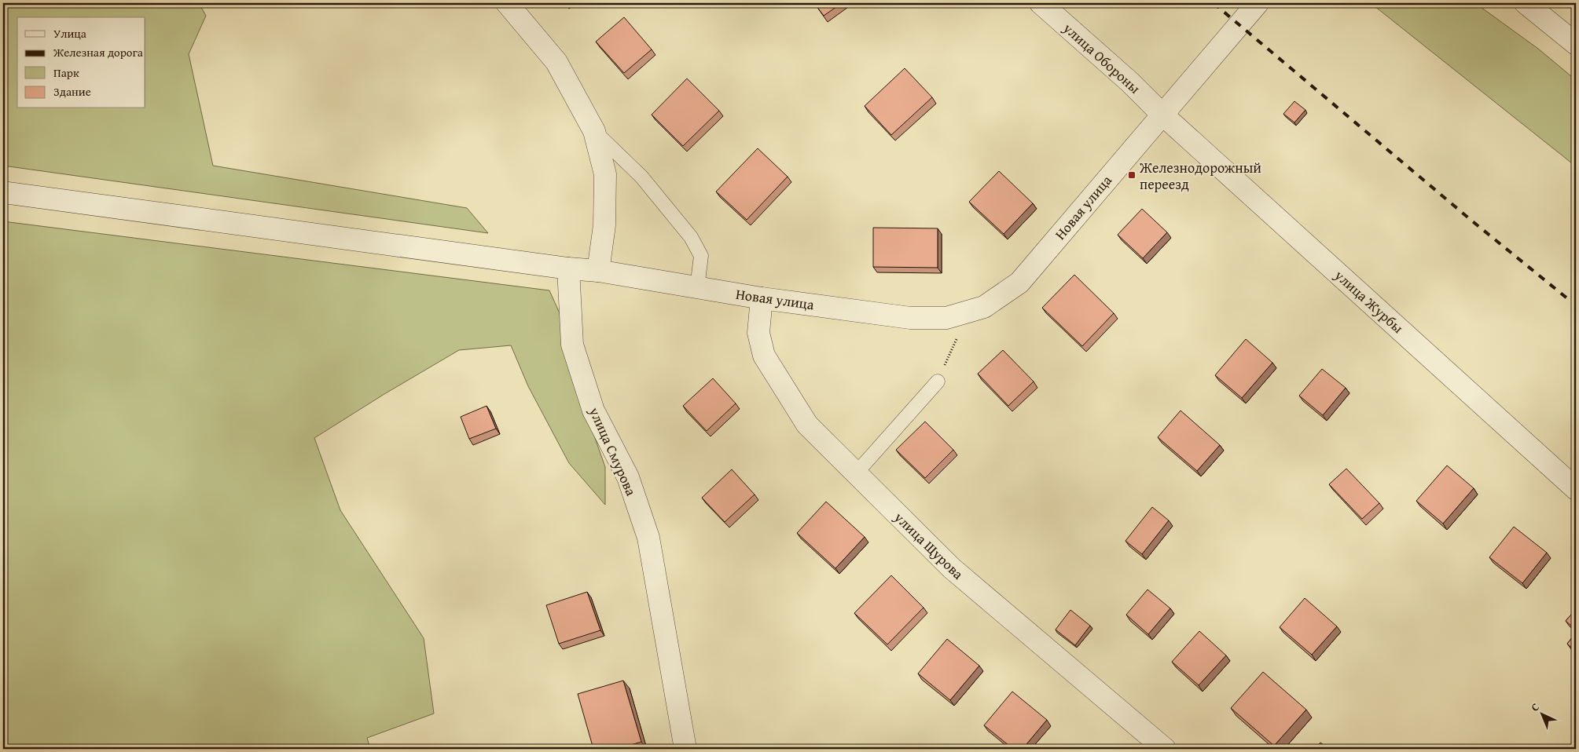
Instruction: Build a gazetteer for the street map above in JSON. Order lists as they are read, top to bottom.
{
  "streets": {
    "street": [
      "улица Обороны",
      "Новая улица",
      "улица Журбы",
      "улица Смурова",
      "улица Щурова"
    ]
  },
  "crossings": [
    ["улица Обороны", "Новая улица"],
    ["улица Обороны", "улица Журбы"],
    ["Новая улица", "улица Журбы"],
    ["Новая улица", "улица Смурова"],
    ["Новая улица", "улица Щурова"]
  ],
  "places": {
    "transit": ["Железнодорожный переезд"]
  },
  "legend": [
    "Улица",
    "Железная дорога",
    "Парк",
    "Здание"
  ],
  "north": "top left"
}
